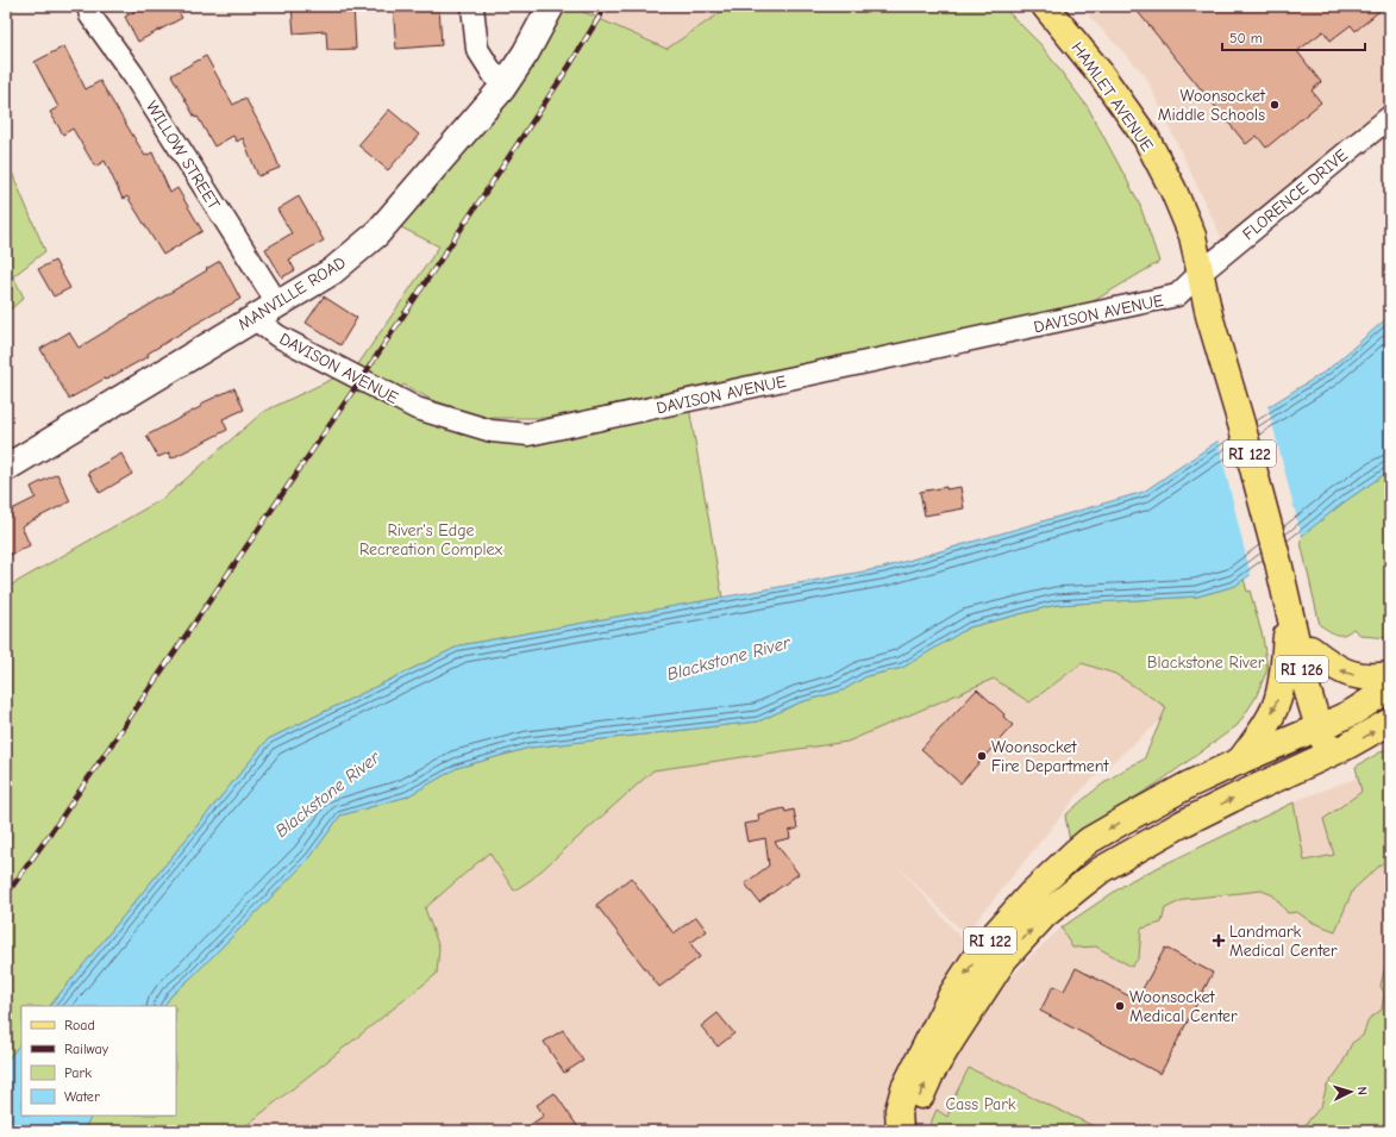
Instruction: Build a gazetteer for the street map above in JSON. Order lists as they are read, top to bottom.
{
  "streets": {
    "main road": [
      "HAMLET AVENUE",
      "MANVILLE ROAD",
      "RI 122",
      "RI 126"
    ],
    "street": ["WILLOW STREET", "FLORENCE DRIVE", "DAVISON AVENUE"]
  },
  "crossings": [
    ["HAMLET AVENUE", "FLORENCE DRIVE"],
    ["HAMLET AVENUE", "DAVISON AVENUE"],
    ["HAMLET AVENUE", "RI 122"],
    ["WILLOW STREET", "MANVILLE ROAD"],
    ["FLORENCE DRIVE", "DAVISON AVENUE"],
    ["FLORENCE DRIVE", "RI 122"],
    ["MANVILLE ROAD", "DAVISON AVENUE"],
    ["DAVISON AVENUE", "RI 122"],
    ["RI 122", "RI 126"]
  ],
  "water": ["Blackstone River"],
  "parks": ["River's Edge Recreation Complex", "Blackstone River", "Cass Park"],
  "places": {
    "other": ["Woonsocket Middle Schools", "Woonsocket Fire Department", "Woonsocket Medical Center"],
    "health": ["Landmark Medical Center"]
  },
  "legend": [
    "Road",
    "Railway",
    "Park",
    "Water"
  ],
  "scale_bar": "50 m",
  "north": "right"
}
